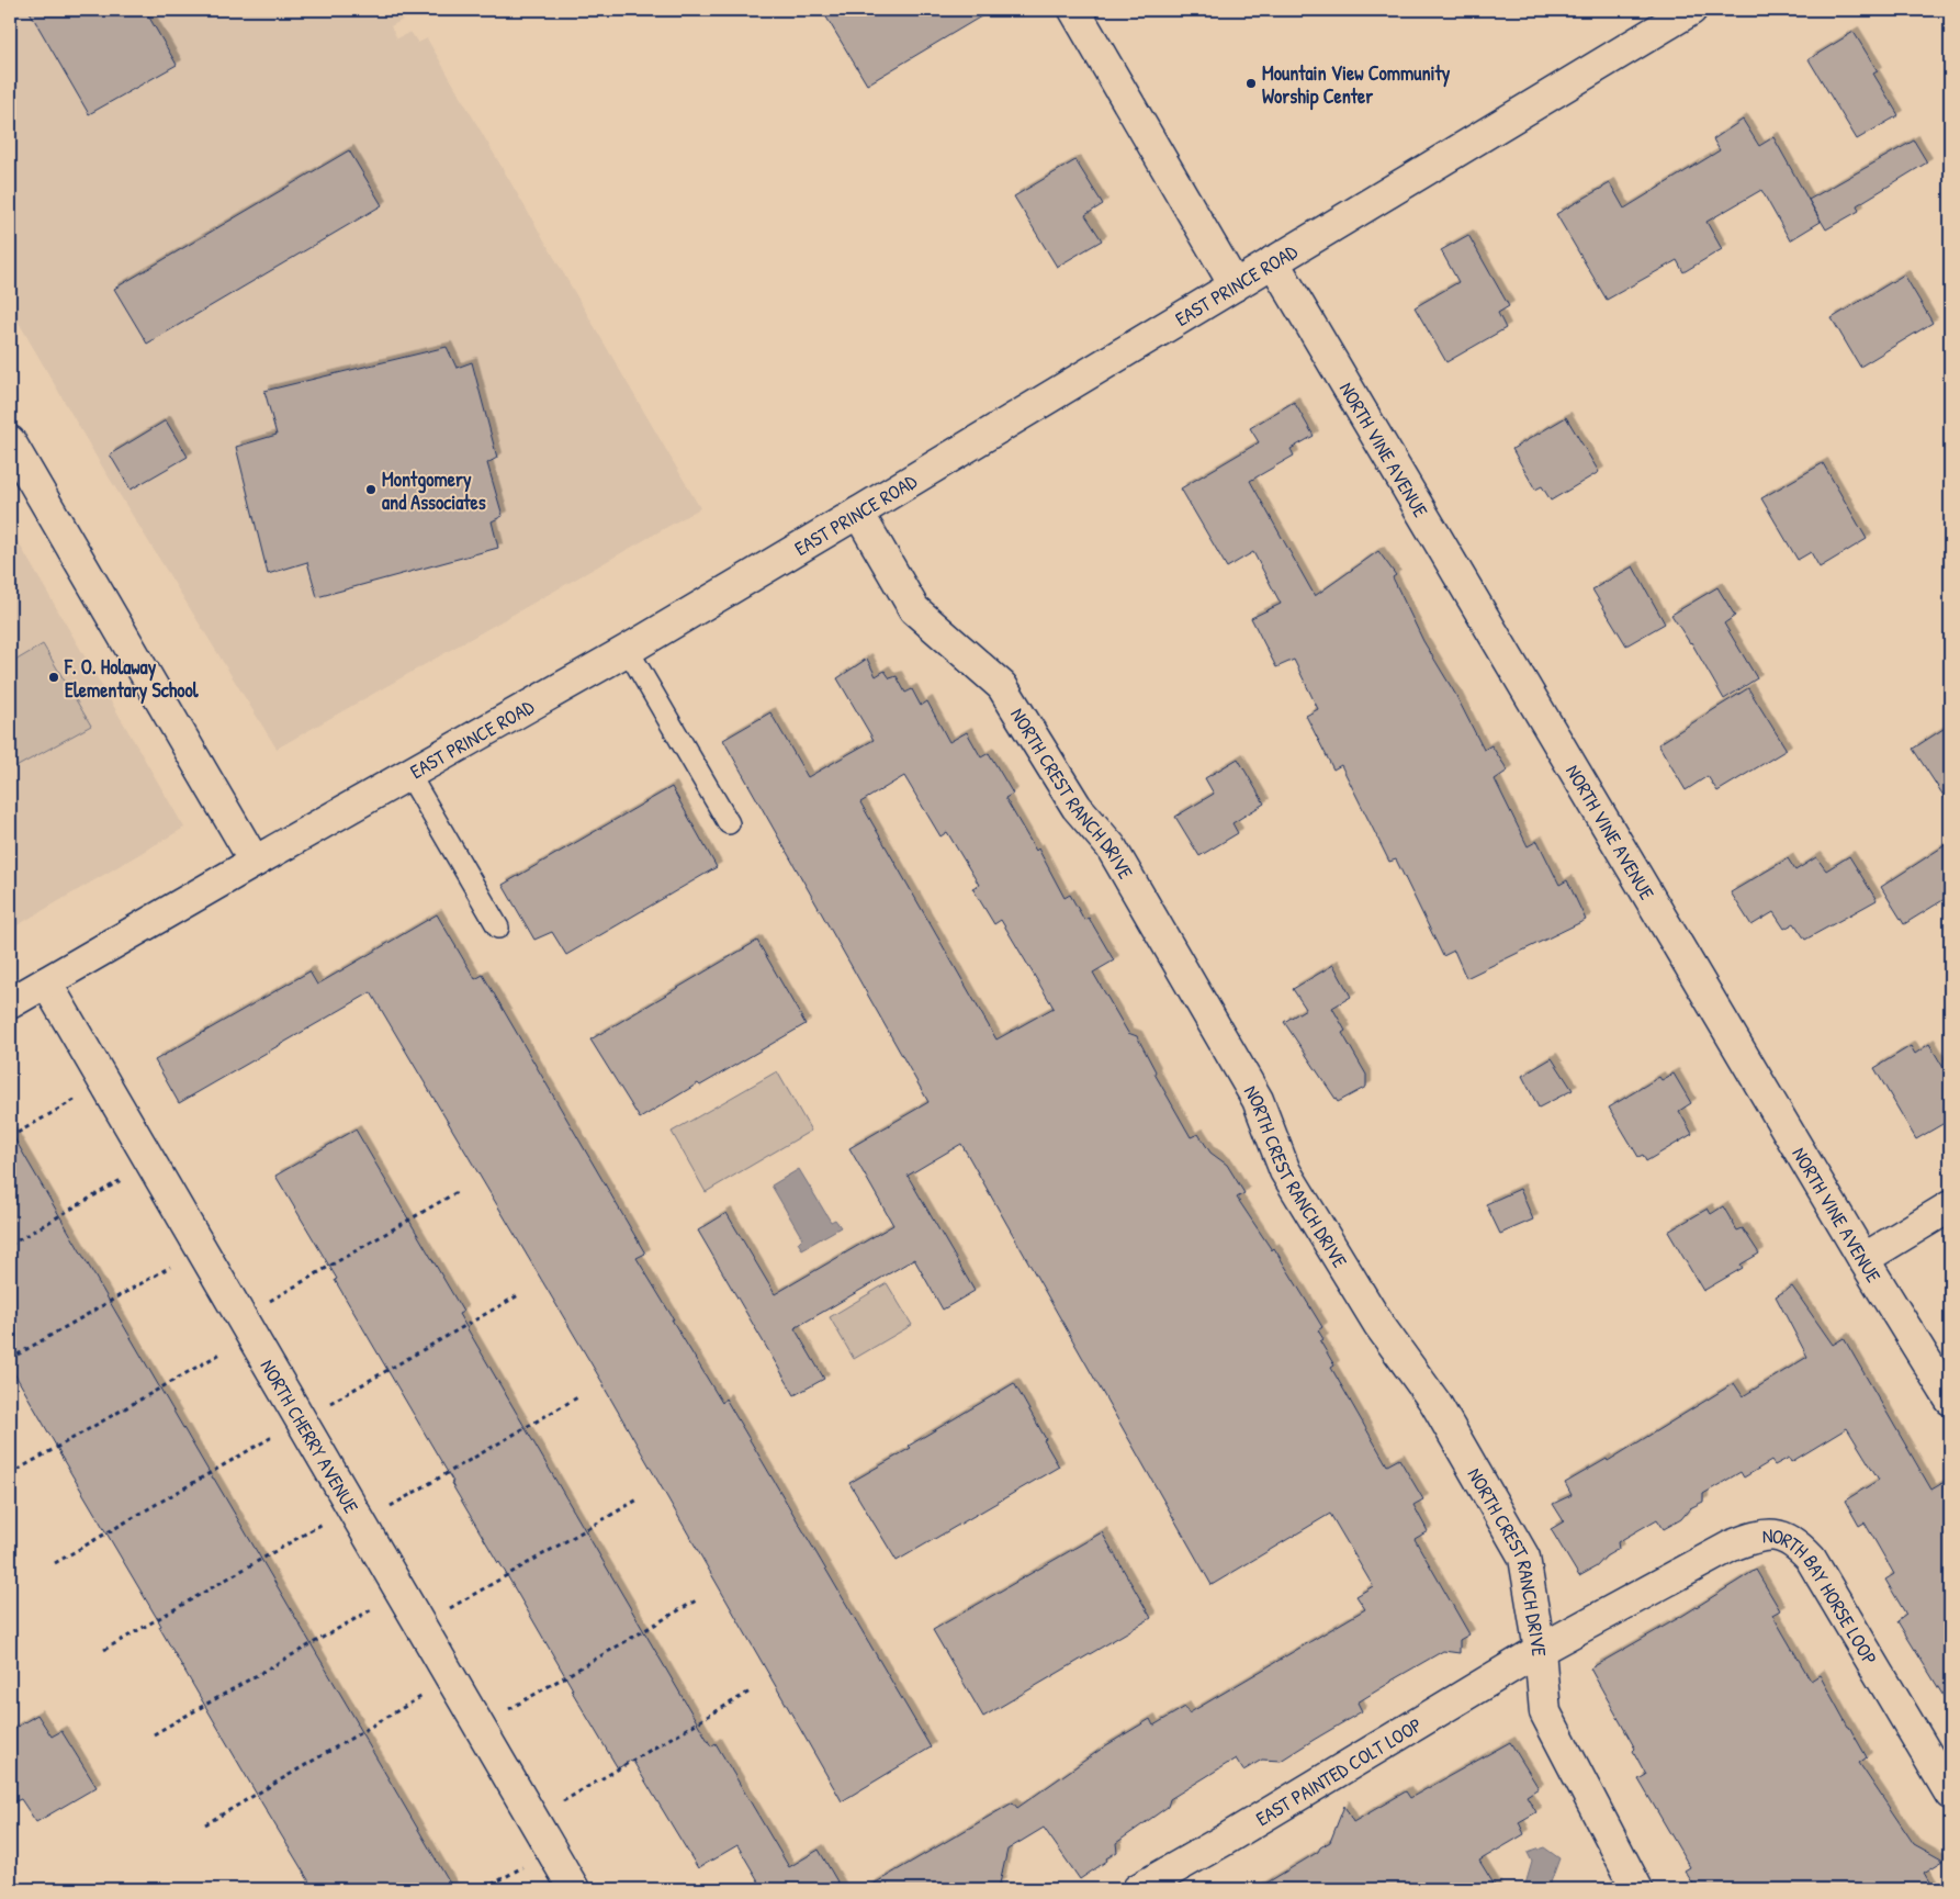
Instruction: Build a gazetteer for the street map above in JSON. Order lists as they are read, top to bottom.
{
  "streets": {
    "street": [
      "EAST PRINCE ROAD",
      "NORTH VINE AVENUE",
      "NORTH CREST RANCH DRIVE",
      "NORTH CHERRY AVENUE",
      "NORTH BAY HORSE LOOP",
      "EAST PAINTED COLT LOOP"
    ]
  },
  "crossings": [
    ["EAST PRINCE ROAD", "NORTH VINE AVENUE"],
    ["EAST PRINCE ROAD", "NORTH CREST RANCH DRIVE"],
    ["EAST PRINCE ROAD", "NORTH CHERRY AVENUE"],
    ["NORTH CREST RANCH DRIVE", "NORTH BAY HORSE LOOP"],
    ["NORTH CREST RANCH DRIVE", "EAST PAINTED COLT LOOP"],
    ["NORTH BAY HORSE LOOP", "EAST PAINTED COLT LOOP"]
  ],
  "places": ["Mountain View Community Worship Center", "Montgomery and Associates", "F. O. Holaway Elementary School"]
}
